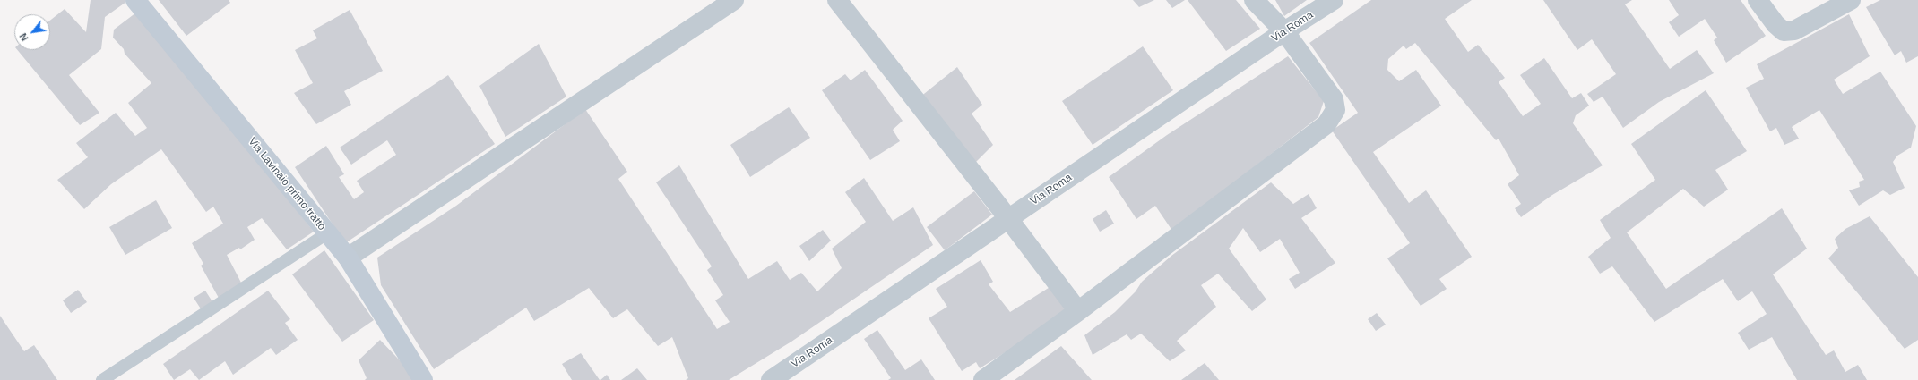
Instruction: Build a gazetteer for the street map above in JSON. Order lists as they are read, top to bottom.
{
  "streets": {
    "street": ["Via Roma", "Via Lavinaio primo tratto"]
  },
  "north": "bottom left"
}
